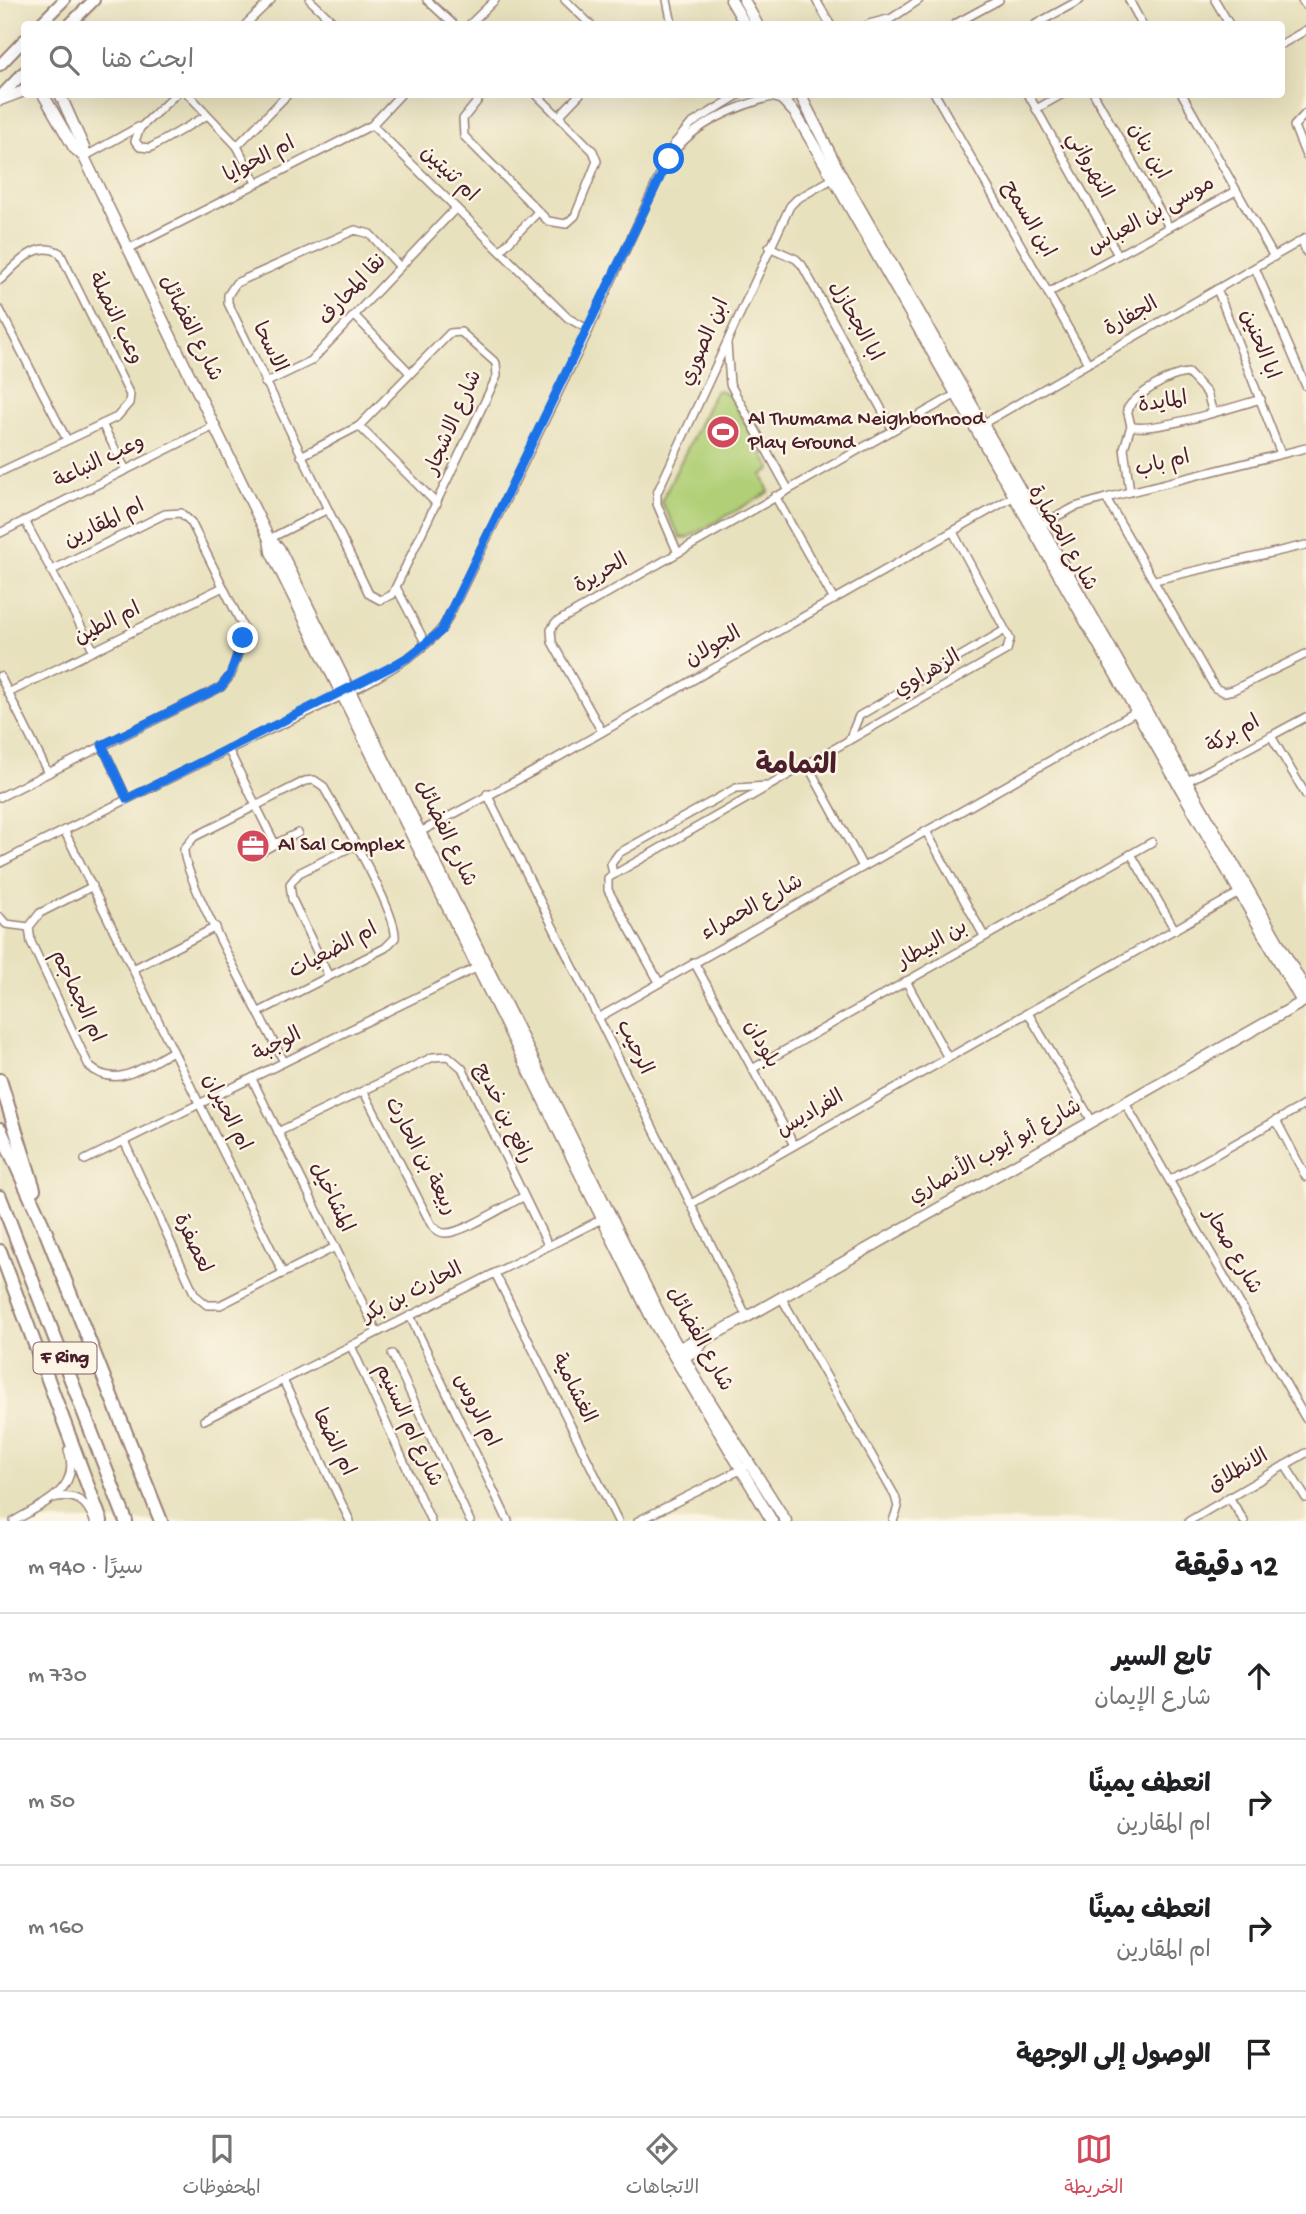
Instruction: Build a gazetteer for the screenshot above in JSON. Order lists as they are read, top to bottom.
{
  "streets": {
    "highway": ["F Ring"],
    "street": [
      "ابن بنان",
      "ام الحوايا",
      "النهرواني",
      "ام ثنيتين",
      "موسى بن العباس",
      "ابن السمح",
      "نقا المحارف",
      "الجفارة",
      "وعب النصلة",
      "ابا الجحازل",
      "شارع الفضائل",
      "ابن الصوري",
      "ابا الحنين",
      "الاسحا",
      "المايدة",
      "شارع الاشجار",
      "وعب النباعة",
      "ام باب",
      "ام المقارين",
      "شارع الحضارة",
      "الحريرة",
      "ام الطين",
      "الجولان",
      "الزهراوي",
      "ام بركة",
      "شارع الحمراء",
      "بن البيطار",
      "ام الضعيات",
      "ام الجماجم",
      "بلودان",
      "الوجبة",
      "الرحيب",
      "ام الحيران",
      "رافع بن خديج",
      "الفراديس",
      "شارع أبو أيوب الأنصاري",
      "ربيعة بن الحارث",
      "المشاخيل",
      "لعصفرة",
      "شارع صحار",
      "الحارث بن بكر",
      "الغشامية",
      "ام الروس",
      "شارع ام السنيم",
      "ام الضعا",
      "الانطلاق"
    ]
  },
  "crossings": [
    ["ابن بنان", "موسى بن العباس"],
    ["ام الحوايا", "ام ثنيتين"],
    ["ام الحوايا", "شارع الفضائل"],
    ["النهرواني", "موسى بن العباس"],
    ["ام ثنيتين", "نقا المحارف"],
    ["موسى بن العباس", "ابن السمح"],
    ["ابن السمح", "الجفارة"],
    ["نقا المحارف", "الاسحا"],
    ["الجفارة", "ابا الحنين"],
    ["الجفارة", "شارع الحضارة"],
    ["ابا الجحازل", "ابن الصوري"],
    ["ابا الجحازل", "الحريرة"],
    ["شارع الفضائل", "وعب النباعة"],
    ["شارع الفضائل", "الجولان"],
    ["شارع الفضائل", "الوجبة"],
    ["شارع الفضائل", "شارع أبو أيوب الأنصاري"],
    ["ابن الصوري", "شارع الحضارة"],
    ["ابن الصوري", "الحريرة"],
    ["ابا الحنين", "المايدة"],
    ["ابا الحنين", "ام باب"],
    ["الاسحا", "شارع الاشجار"],
    ["ام باب", "شارع الحضارة"],
    ["ام المقارين", "ام الطين"],
    ["شارع الحضارة", "الحريرة"],
    ["شارع الحضارة", "الجولان"],
    ["شارع الحضارة", "ام بركة"],
    ["شارع الحضارة", "شارع الحمراء"],
    ["شارع الحضارة", "الفراديس"],
    ["شارع الحضارة", "شارع أبو أيوب الأنصاري"],
    ["الحريرة", "الجولان"],
    ["الجولان", "الرحيب"],
    ["شارع الحمراء", "بلودان"],
    ["شارع الحمراء", "الرحيب"],
    ["بن البيطار", "بلودان"],
    ["ام الضعيات", "الوجبة"],
    ["ام الجماجم", "ام الحيران"],
    ["بلودان", "الفراديس"],
    ["الوجبة", "ام الحيران"],
    ["الوجبة", "المشاخيل"],
    ["الوجبة", "لعصفرة"],
    ["الرحيب", "الفراديس"],
    ["الرحيب", "شارع أبو أيوب الأنصاري"],
    ["ام الحيران", "لعصفرة"],
    ["رافع بن خديج", "ربيعة بن الحارث"],
    ["رافع بن خديج", "المشاخيل"],
    ["رافع بن خديج", "الحارث بن بكر"],
    ["شارع أبو أيوب الأنصاري", "شارع صحار"],
    ["المشاخيل", "لعصفرة"],
    ["المشاخيل", "الحارث بن بكر"],
    ["الحارث بن بكر", "الغشامية"],
    ["الحارث بن بكر", "ام الروس"],
    ["الحارث بن بكر", "شارع ام السنيم"],
    ["الحارث بن بكر", "ام الضعا"]
  ],
  "districts": ["الثمامة"],
  "places": {
    "sports": ["Al Thumama Neighborhood Play Ground"],
    "office": ["Al Sal Complex"]
  },
  "page": {
    "search": "ابحث هنا",
    "heading": ["12 دقيقة", "سيرًا · 940 m"],
    "list": [
      ["تابع السير", "شارع الإيمان", "730 m"],
      ["انعطف يمينًا", "ام المقارين", "50 m"],
      ["انعطف يمينًا", "ام المقارين", "160 m"],
      "الوصول إلى الوجهة"
    ],
    "nav": ["الخريطة", "الاتجاهات", "المحفوظات"]
  }
}
